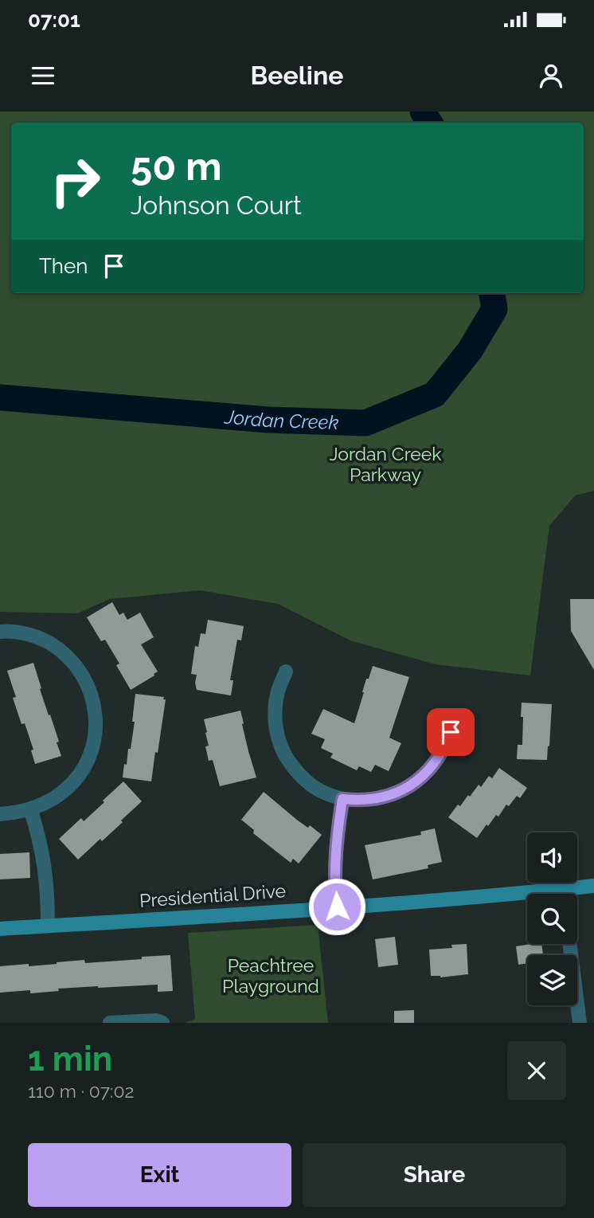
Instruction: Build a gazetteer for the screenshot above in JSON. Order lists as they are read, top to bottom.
{
  "streets": {
    "street": ["Presidential Drive"]
  },
  "water": ["Jordan Creek"],
  "parks": ["Jordan Creek Parkway", "Peachtree Playground"],
  "page": {
    "status": "07:01",
    "header": "Beeline",
    "turn": ["50 m", "Johnson Court"],
    "then": "Then",
    "heading": ["1 min", "110 m · 07:02"],
    "buttons": ["Exit", "Share"]
  }
}
